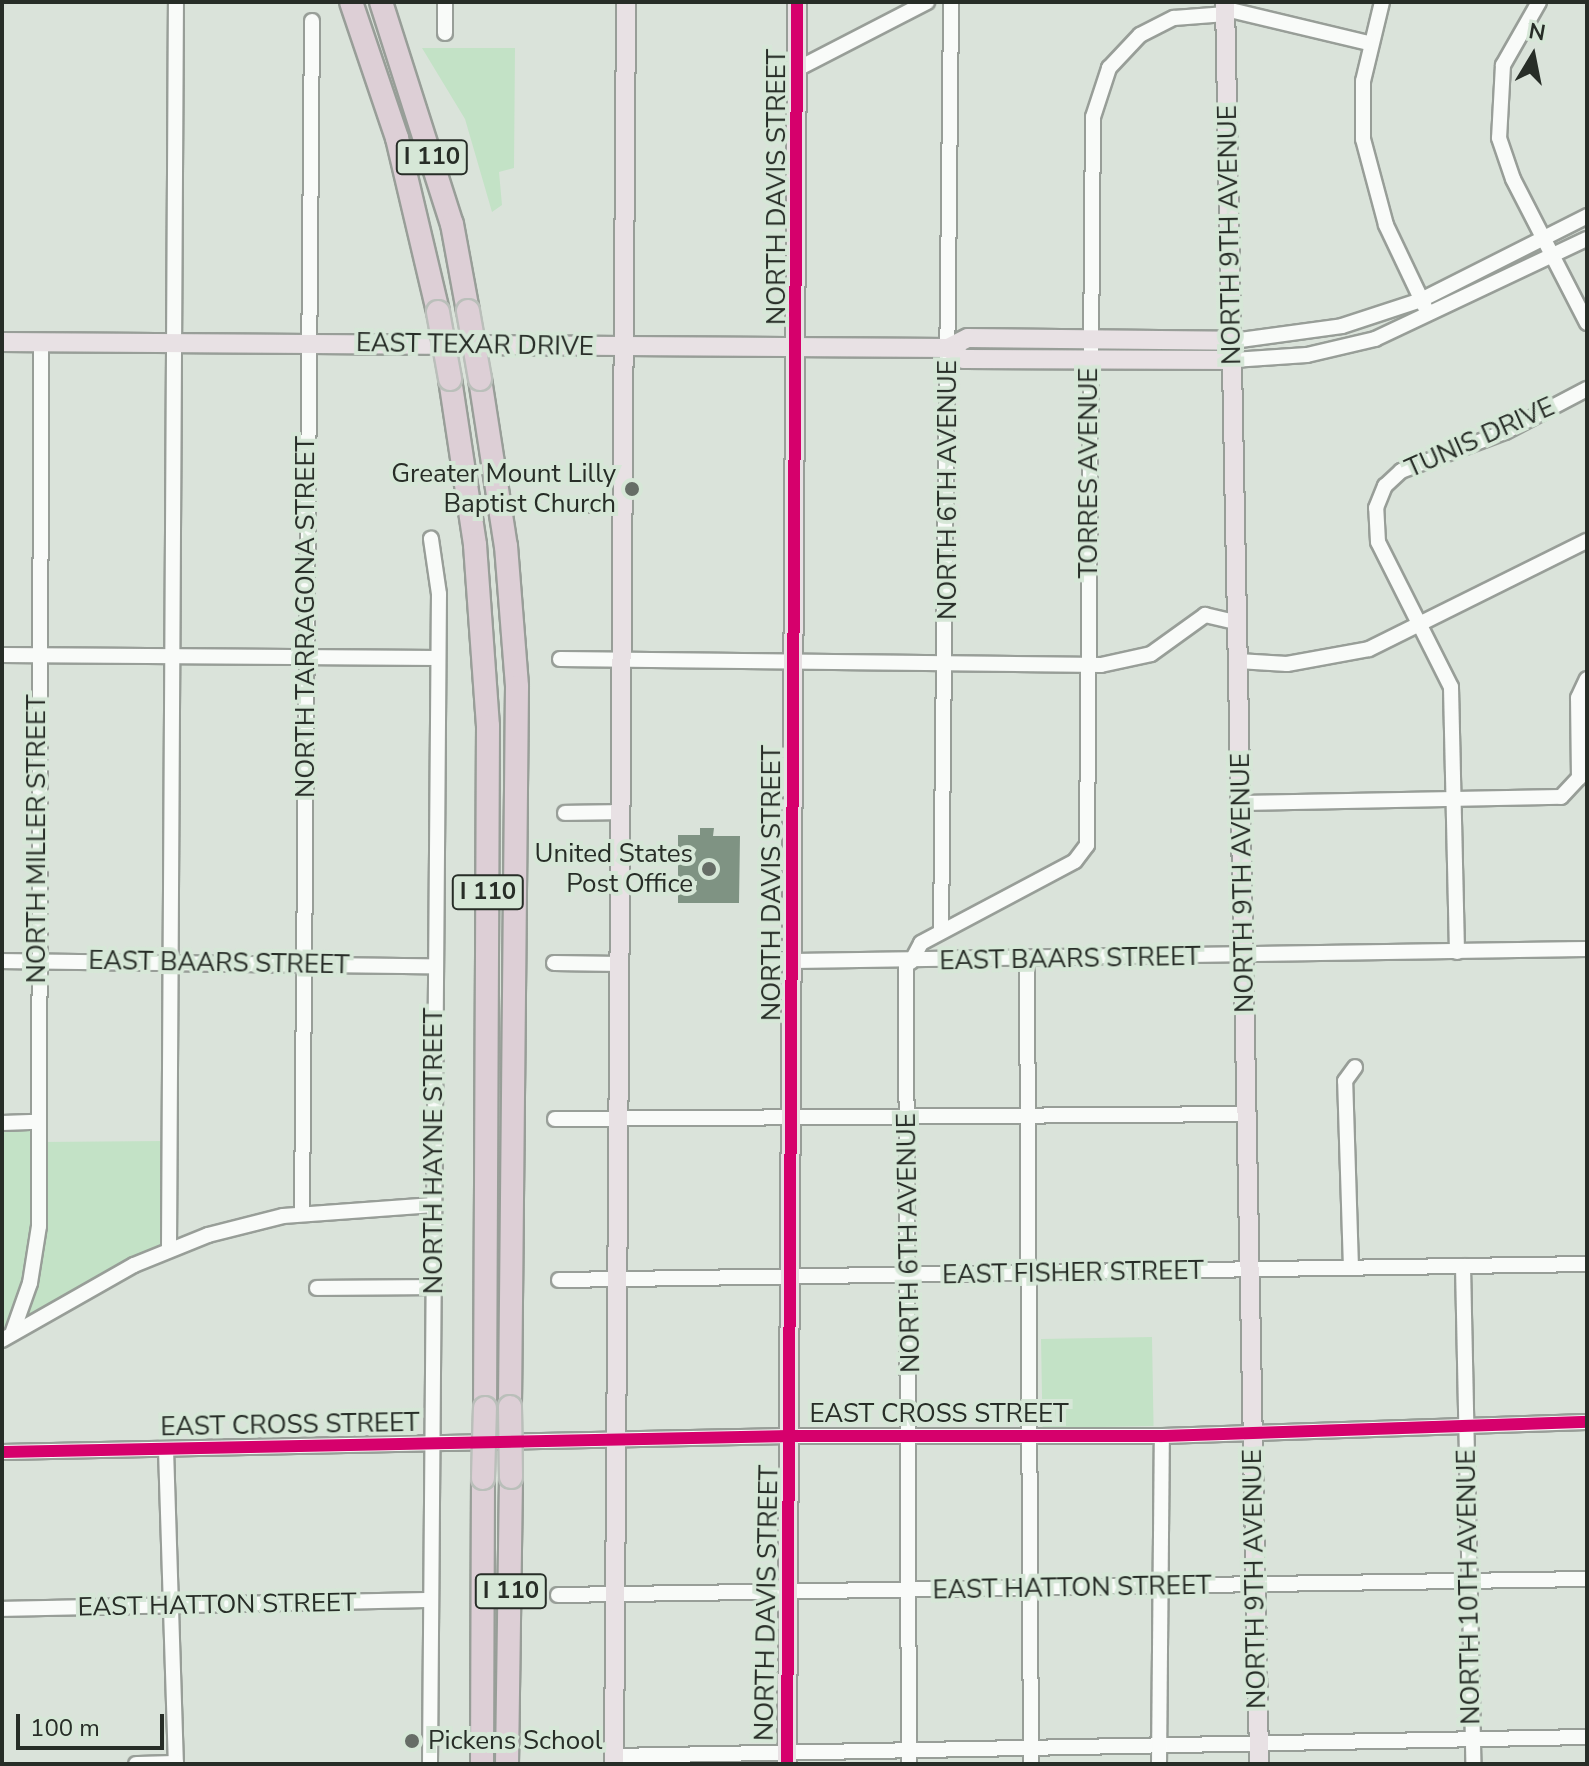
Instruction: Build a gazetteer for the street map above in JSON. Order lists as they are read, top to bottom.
{
  "streets": {
    "highway": ["I 110"],
    "main road": ["NORTH DAVIS STREET", "NORTH 9TH AVENUE", "EAST TEXAR DRIVE"],
    "street": [
      "TUNIS DRIVE",
      "TORRES AVENUE",
      "NORTH 6TH AVENUE",
      "NORTH TARRAGONA STREET",
      "NORTH MILLER STREET",
      "EAST BAARS STREET",
      "NORTH HAYNE STREET",
      "EAST FISHER STREET",
      "EAST CROSS STREET",
      "NORTH 10TH AVENUE",
      "EAST HATTON STREET"
    ]
  },
  "crossings": [
    ["NORTH DAVIS STREET", "EAST TEXAR DRIVE"],
    ["NORTH DAVIS STREET", "EAST BAARS STREET"],
    ["NORTH DAVIS STREET", "EAST FISHER STREET"],
    ["NORTH DAVIS STREET", "EAST CROSS STREET"],
    ["NORTH DAVIS STREET", "EAST HATTON STREET"],
    ["NORTH 9TH AVENUE", "EAST TEXAR DRIVE"],
    ["NORTH 9TH AVENUE", "TORRES AVENUE"],
    ["NORTH 9TH AVENUE", "EAST BAARS STREET"],
    ["NORTH 9TH AVENUE", "EAST FISHER STREET"],
    ["NORTH 9TH AVENUE", "EAST CROSS STREET"],
    ["NORTH 9TH AVENUE", "EAST HATTON STREET"],
    ["EAST TEXAR DRIVE", "TORRES AVENUE"],
    ["EAST TEXAR DRIVE", "NORTH 6TH AVENUE"],
    ["EAST TEXAR DRIVE", "NORTH TARRAGONA STREET"],
    ["EAST TEXAR DRIVE", "NORTH MILLER STREET"],
    ["TORRES AVENUE", "NORTH 6TH AVENUE"],
    ["NORTH 6TH AVENUE", "EAST BAARS STREET"],
    ["NORTH 6TH AVENUE", "EAST FISHER STREET"],
    ["NORTH 6TH AVENUE", "EAST CROSS STREET"],
    ["NORTH 6TH AVENUE", "EAST HATTON STREET"],
    ["NORTH TARRAGONA STREET", "EAST BAARS STREET"],
    ["NORTH MILLER STREET", "EAST BAARS STREET"],
    ["EAST BAARS STREET", "NORTH HAYNE STREET"],
    ["NORTH HAYNE STREET", "EAST CROSS STREET"],
    ["NORTH HAYNE STREET", "EAST HATTON STREET"],
    ["EAST FISHER STREET", "NORTH 10TH AVENUE"],
    ["EAST CROSS STREET", "NORTH 10TH AVENUE"],
    ["NORTH 10TH AVENUE", "EAST HATTON STREET"]
  ],
  "places": ["Greater Mount Lilly Baptist Church", "United States Post Office", "Pickens School"],
  "scale_bar": "100 m",
  "north": "top"
}
